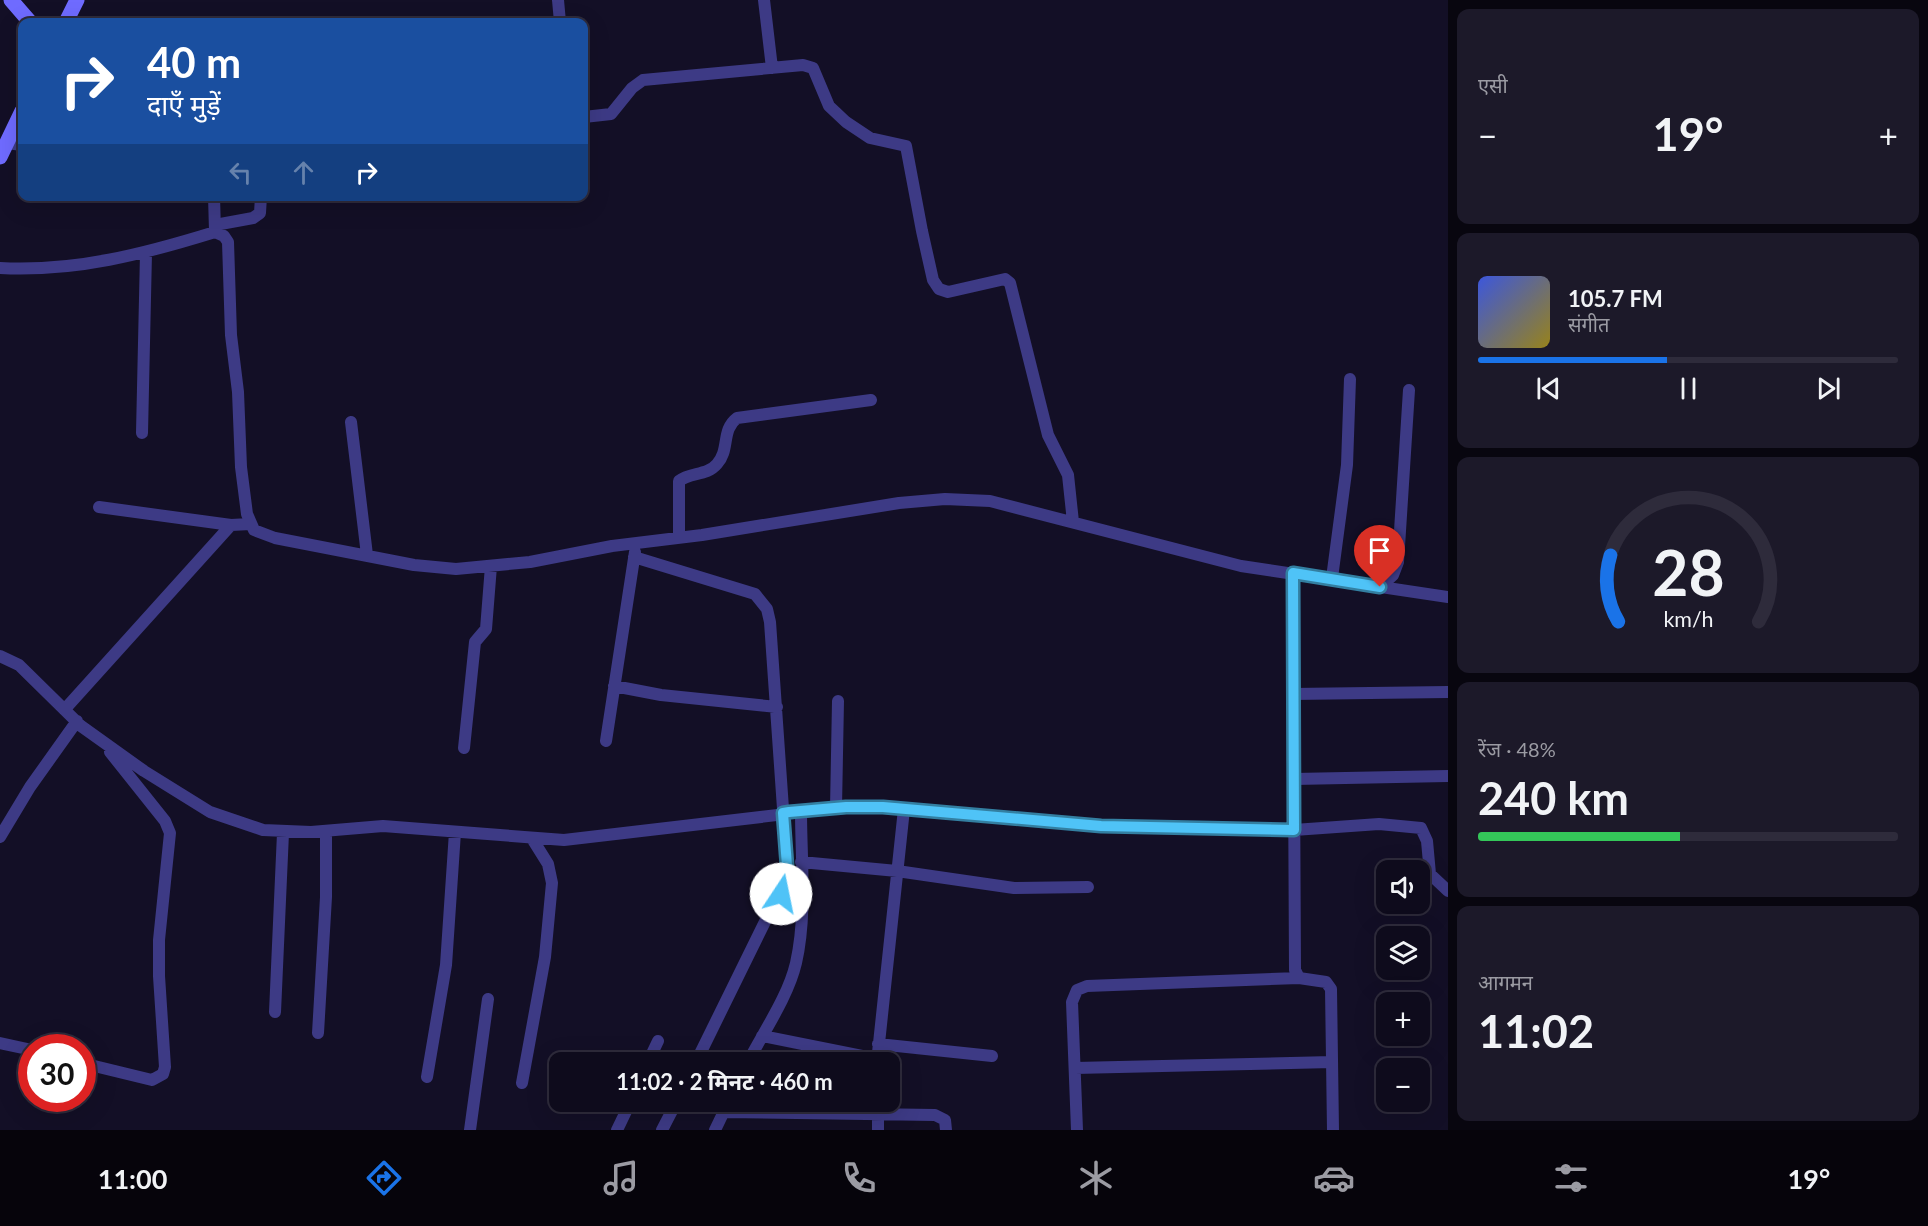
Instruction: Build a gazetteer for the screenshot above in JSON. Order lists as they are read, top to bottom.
{
  "page": {
    "tile": [
      "एसी",
      ["रेंज · 48%", "240 km"],
      ["आगमन", "11:02"]
    ],
    "turn": ["40 m", "दाएँ मुड़ें"],
    "heat": ["−", "19°", "+"],
    "song": ["105.7 FM", "संगीत"],
    "map_buttons": ["+", "−"],
    "limit": "30",
    "trip": "11:02 · 2 मिनट · 460 m",
    "tabs": ["11:00", "19°"],
    "gauge": ["28", "km/h"]
  }
}
